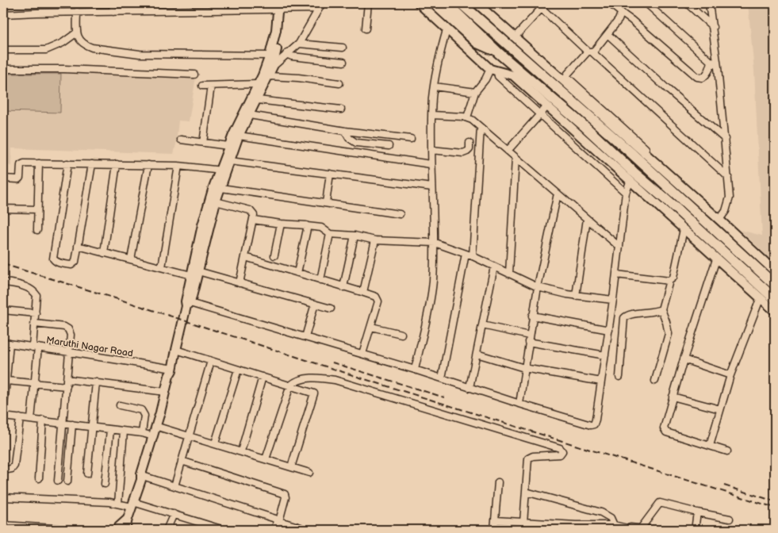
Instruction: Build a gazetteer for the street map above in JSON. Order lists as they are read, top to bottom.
{
  "streets": {
    "street": ["Maruthi Nagar Road"]
  }
}
